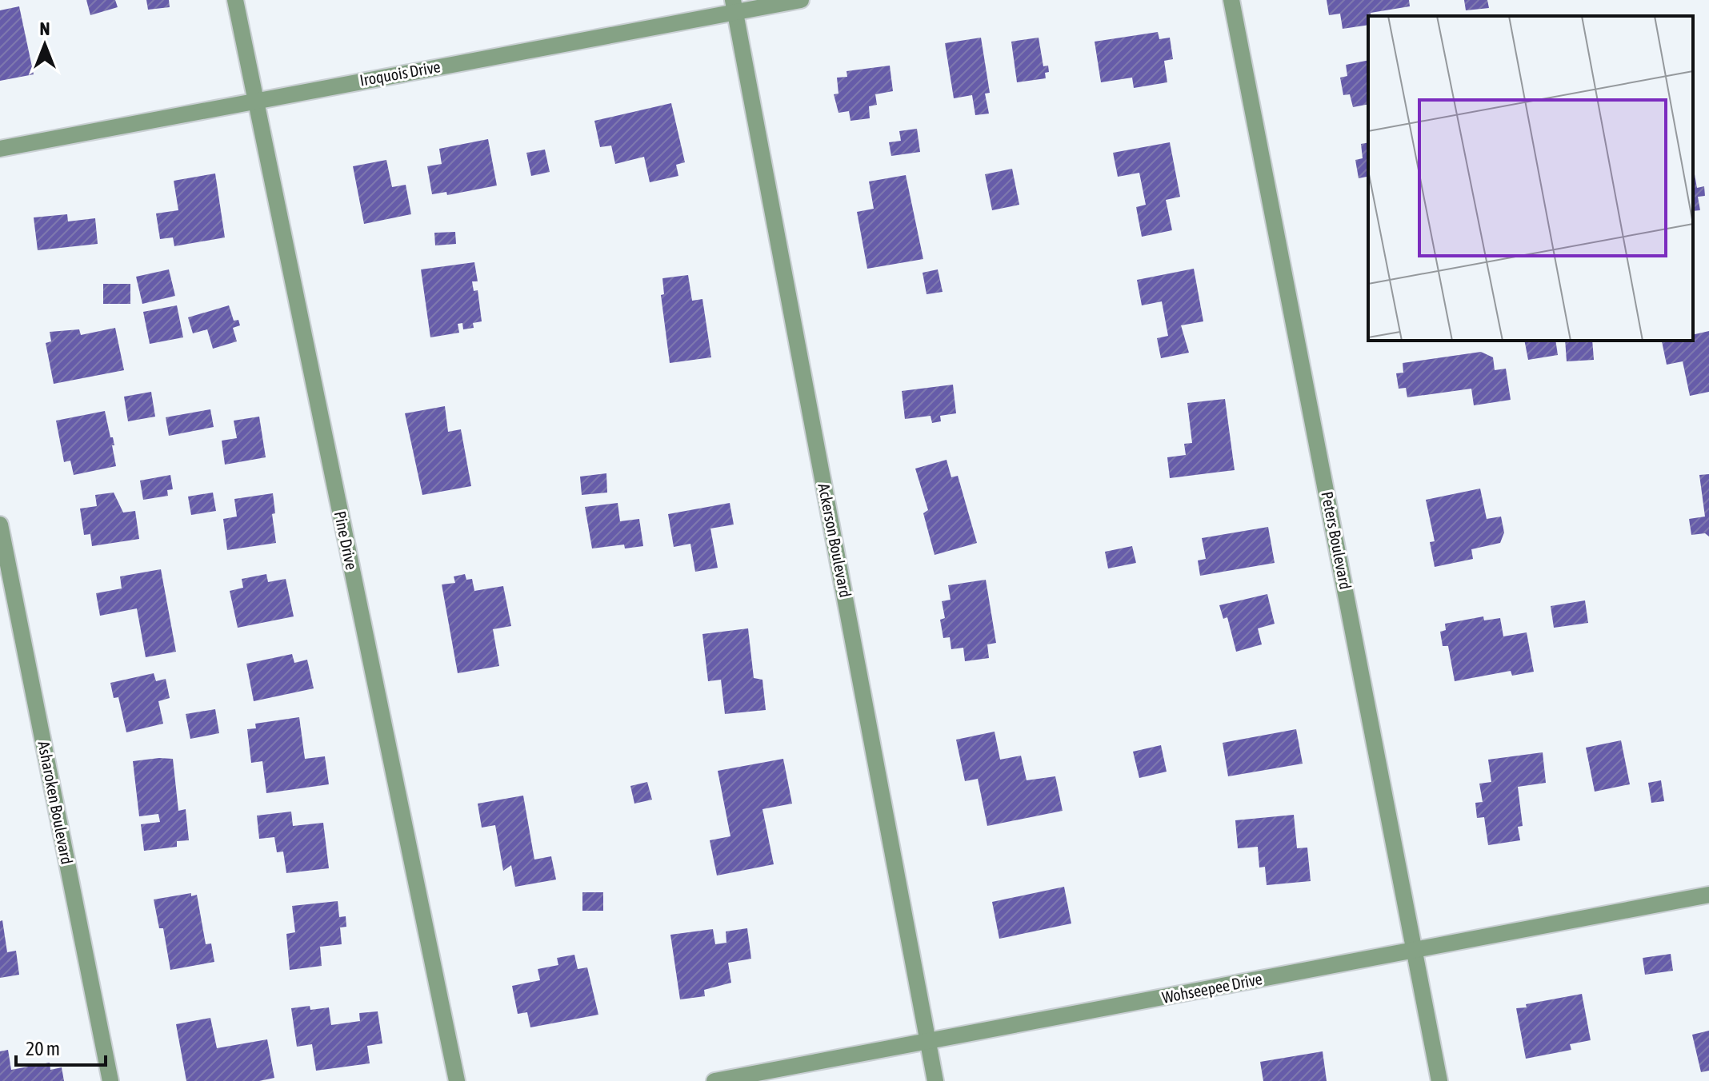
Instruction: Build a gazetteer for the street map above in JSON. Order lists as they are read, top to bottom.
{
  "streets": {
    "street": [
      "Iroquois Drive",
      "Pine Drive",
      "Ackerson Boulevard",
      "Peters Boulevard",
      "Asharoken Boulevard",
      "Wohseepee Drive"
    ]
  },
  "crossings": [
    ["Iroquois Drive", "Pine Drive"],
    ["Iroquois Drive", "Ackerson Boulevard"],
    ["Ackerson Boulevard", "Wohseepee Drive"],
    ["Peters Boulevard", "Wohseepee Drive"]
  ],
  "scale_bar": "20 m",
  "north": "top"
}
